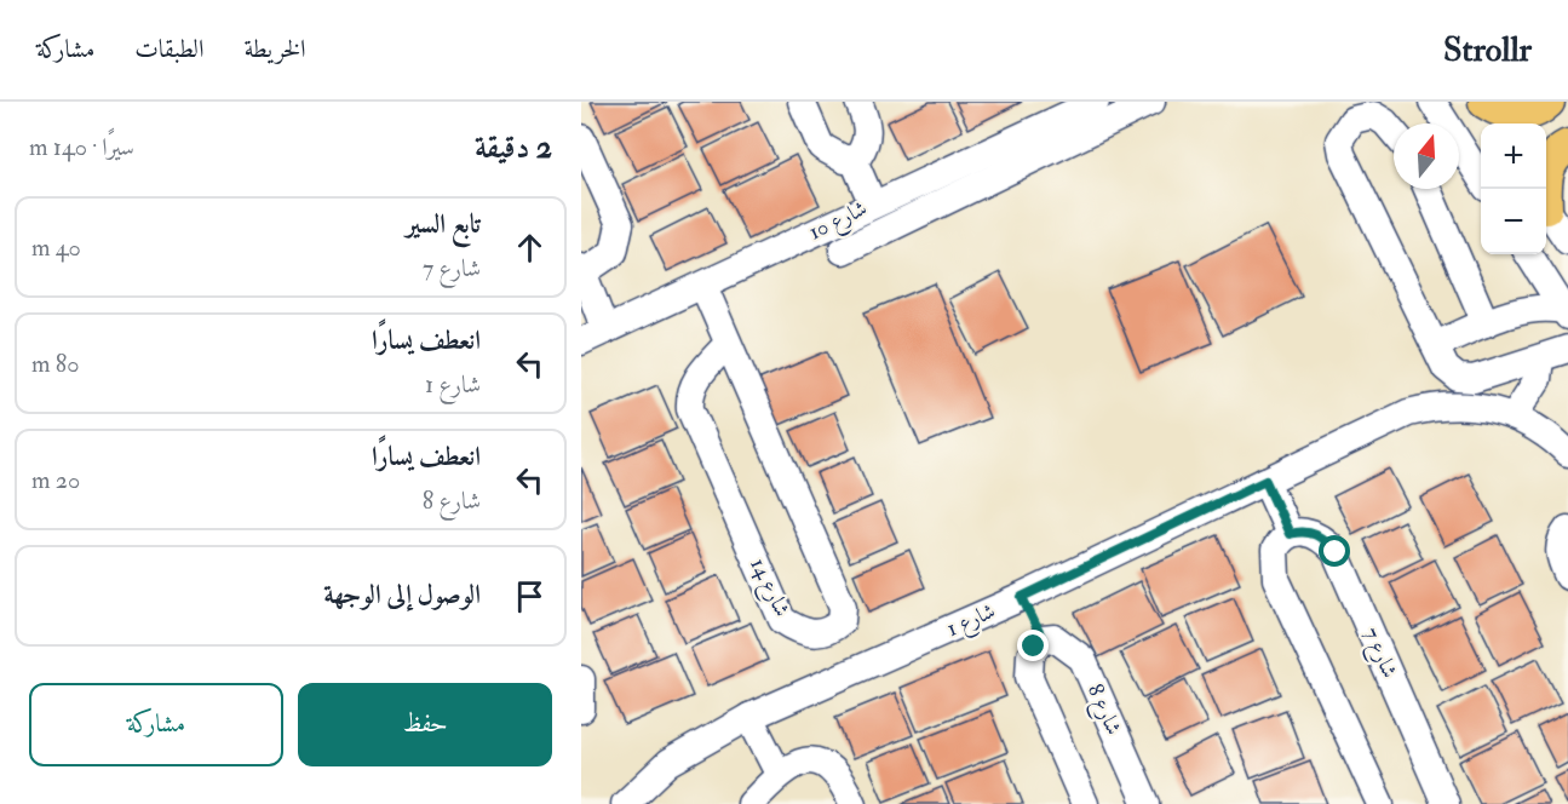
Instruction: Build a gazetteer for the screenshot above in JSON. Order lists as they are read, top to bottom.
{
  "streets": {
    "street": [
      "شارع 10",
      "شارع 14",
      "شارع 1",
      "شارع 7",
      "شارع 8"
    ]
  },
  "crossings": [
    ["شارع 10", "شارع 14"]
  ],
  "north": "top",
  "page": {
    "header": "Strollr",
    "nav": ["الخريطة", "الطبقات", "مشاركة"],
    "heading": ["2 دقيقة", "سيرًا · 140 m"],
    "map_buttons": ["+", "−"],
    "list": [
      ["تابع السير", "شارع 7", "40 m"],
      ["انعطف يسارًا", "شارع 1", "80 m"],
      ["انعطف يسارًا", "شارع 8", "20 m"],
      "الوصول إلى الوجهة"
    ],
    "buttons": ["حفظ", "مشاركة"]
  }
}
